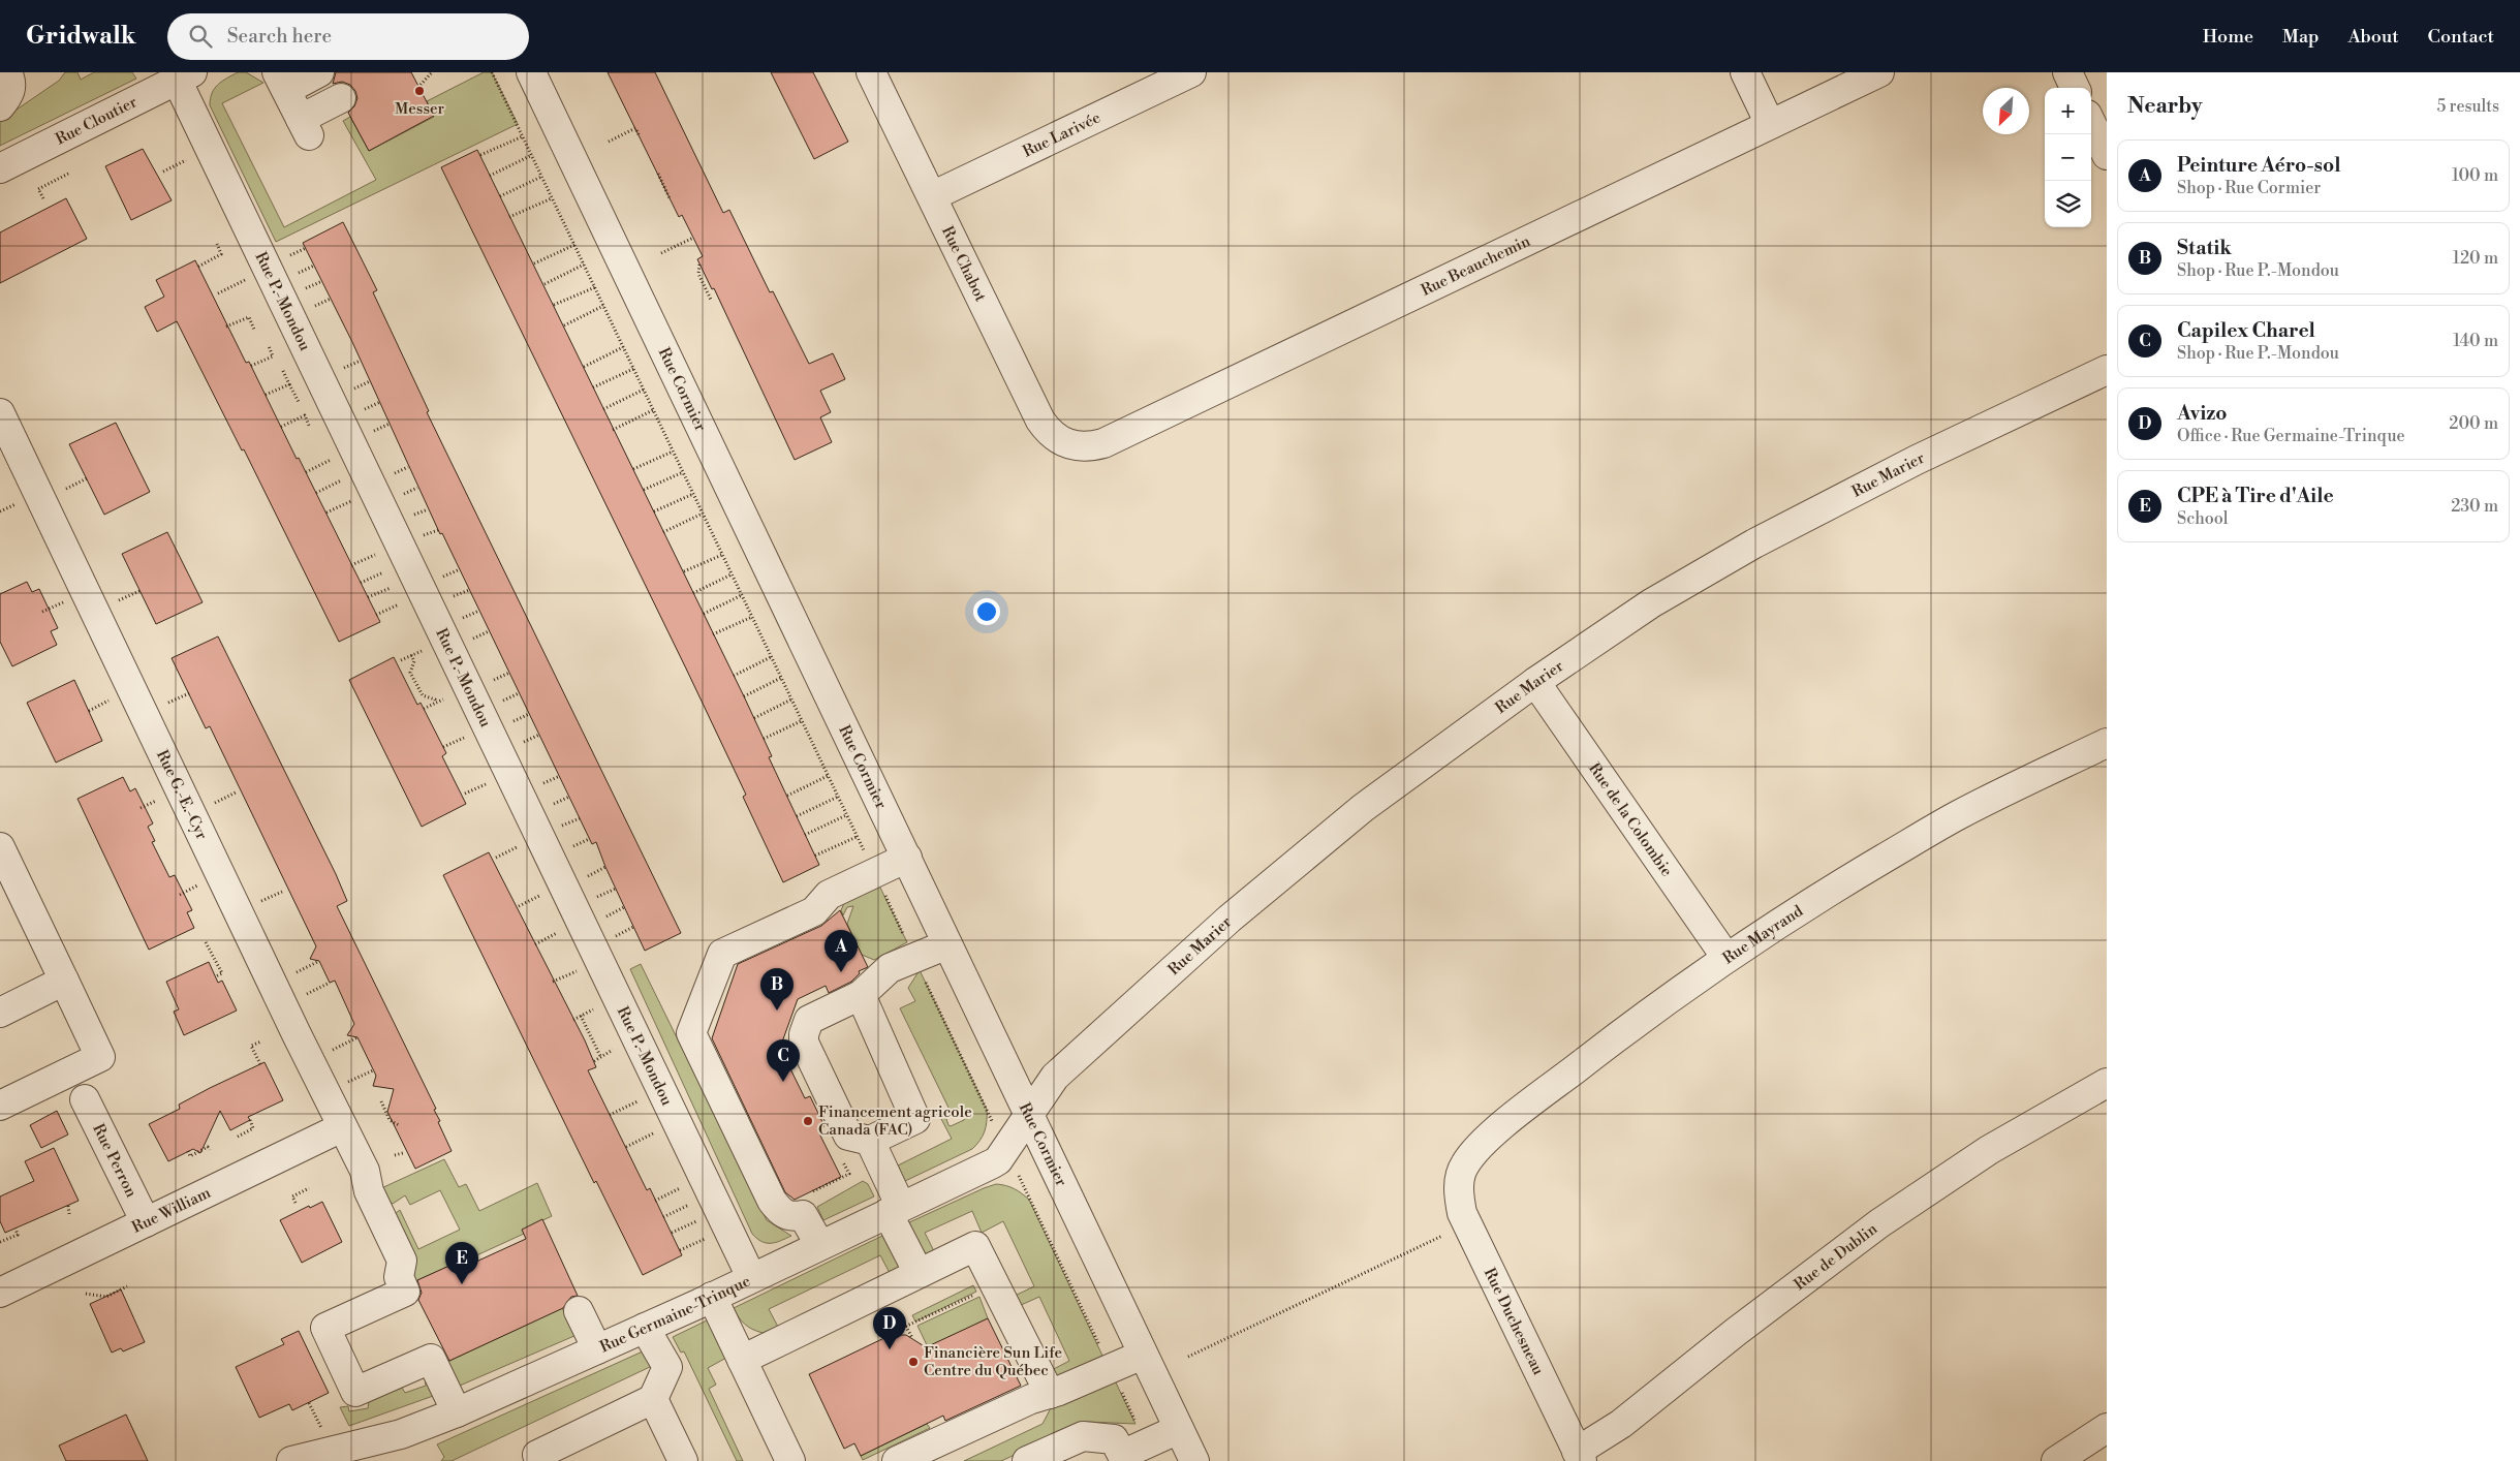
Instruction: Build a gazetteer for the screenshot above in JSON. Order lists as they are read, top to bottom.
{
  "streets": {
    "street": [
      "Rue Cloutier",
      "Rue Larivée",
      "Rue Chabot",
      "Rue Beauchemin",
      "Rue P.-Mondou",
      "Rue Cormier",
      "Rue Marier",
      "Rue G.-E.-Cyr",
      "Rue de la Colombie",
      "Rue Mayrand",
      "Rue Perron",
      "Rue William",
      "Rue de Dublin",
      "Rue Germaine-Trinque",
      "Rue Duchesneau"
    ]
  },
  "crossings": [
    ["Rue Cloutier", "Rue P.-Mondou"],
    ["Rue Larivée", "Rue Chabot"],
    ["Rue Chabot", "Rue Beauchemin"],
    ["Rue P.-Mondou", "Rue Germaine-Trinque"],
    ["Rue Cormier", "Rue Marier"],
    ["Rue Cormier", "Rue Germaine-Trinque"],
    ["Rue Marier", "Rue de la Colombie"],
    ["Rue Marier", "Rue Germaine-Trinque"],
    ["Rue G.-E.-Cyr", "Rue William"],
    ["Rue G.-E.-Cyr", "Rue Germaine-Trinque"],
    ["Rue de la Colombie", "Rue Mayrand"],
    ["Rue Mayrand", "Rue Duchesneau"],
    ["Rue Perron", "Rue William"],
    ["Rue de Dublin", "Rue Duchesneau"]
  ],
  "places": ["Messer", "Financement agricole Canada (FAC)", "Financière Sun Life Centre du Québec"],
  "north": "bottom left",
  "page": {
    "header": "Gridwalk",
    "search": "Search here",
    "nav": [
      "Home",
      "Map",
      "About",
      "Contact"
    ],
    "heading": ["Nearby", "5 results"],
    "map_buttons": ["+", "−"],
    "list": [
      {
        "mark": "A",
        "name": "Peinture Aéro-sol",
        "note": "Shop · Rue Cormier",
        "value": "100 m"
      },
      {
        "mark": "B",
        "name": "Statik",
        "note": "Shop · Rue P.-Mondou",
        "value": "120 m"
      },
      {
        "mark": "C",
        "name": "Capilex Charel",
        "note": "Shop · Rue P.-Mondou",
        "value": "140 m"
      },
      {
        "mark": "D",
        "name": "Avizo",
        "note": "Office · Rue Germaine-Trinque",
        "value": "200 m"
      },
      {
        "mark": "E",
        "name": "CPE à Tire d'Aile",
        "note": "School",
        "value": "230 m"
      }
    ],
    "pins": [
      "A",
      "B",
      "C",
      "E",
      "D"
    ]
  }
}
